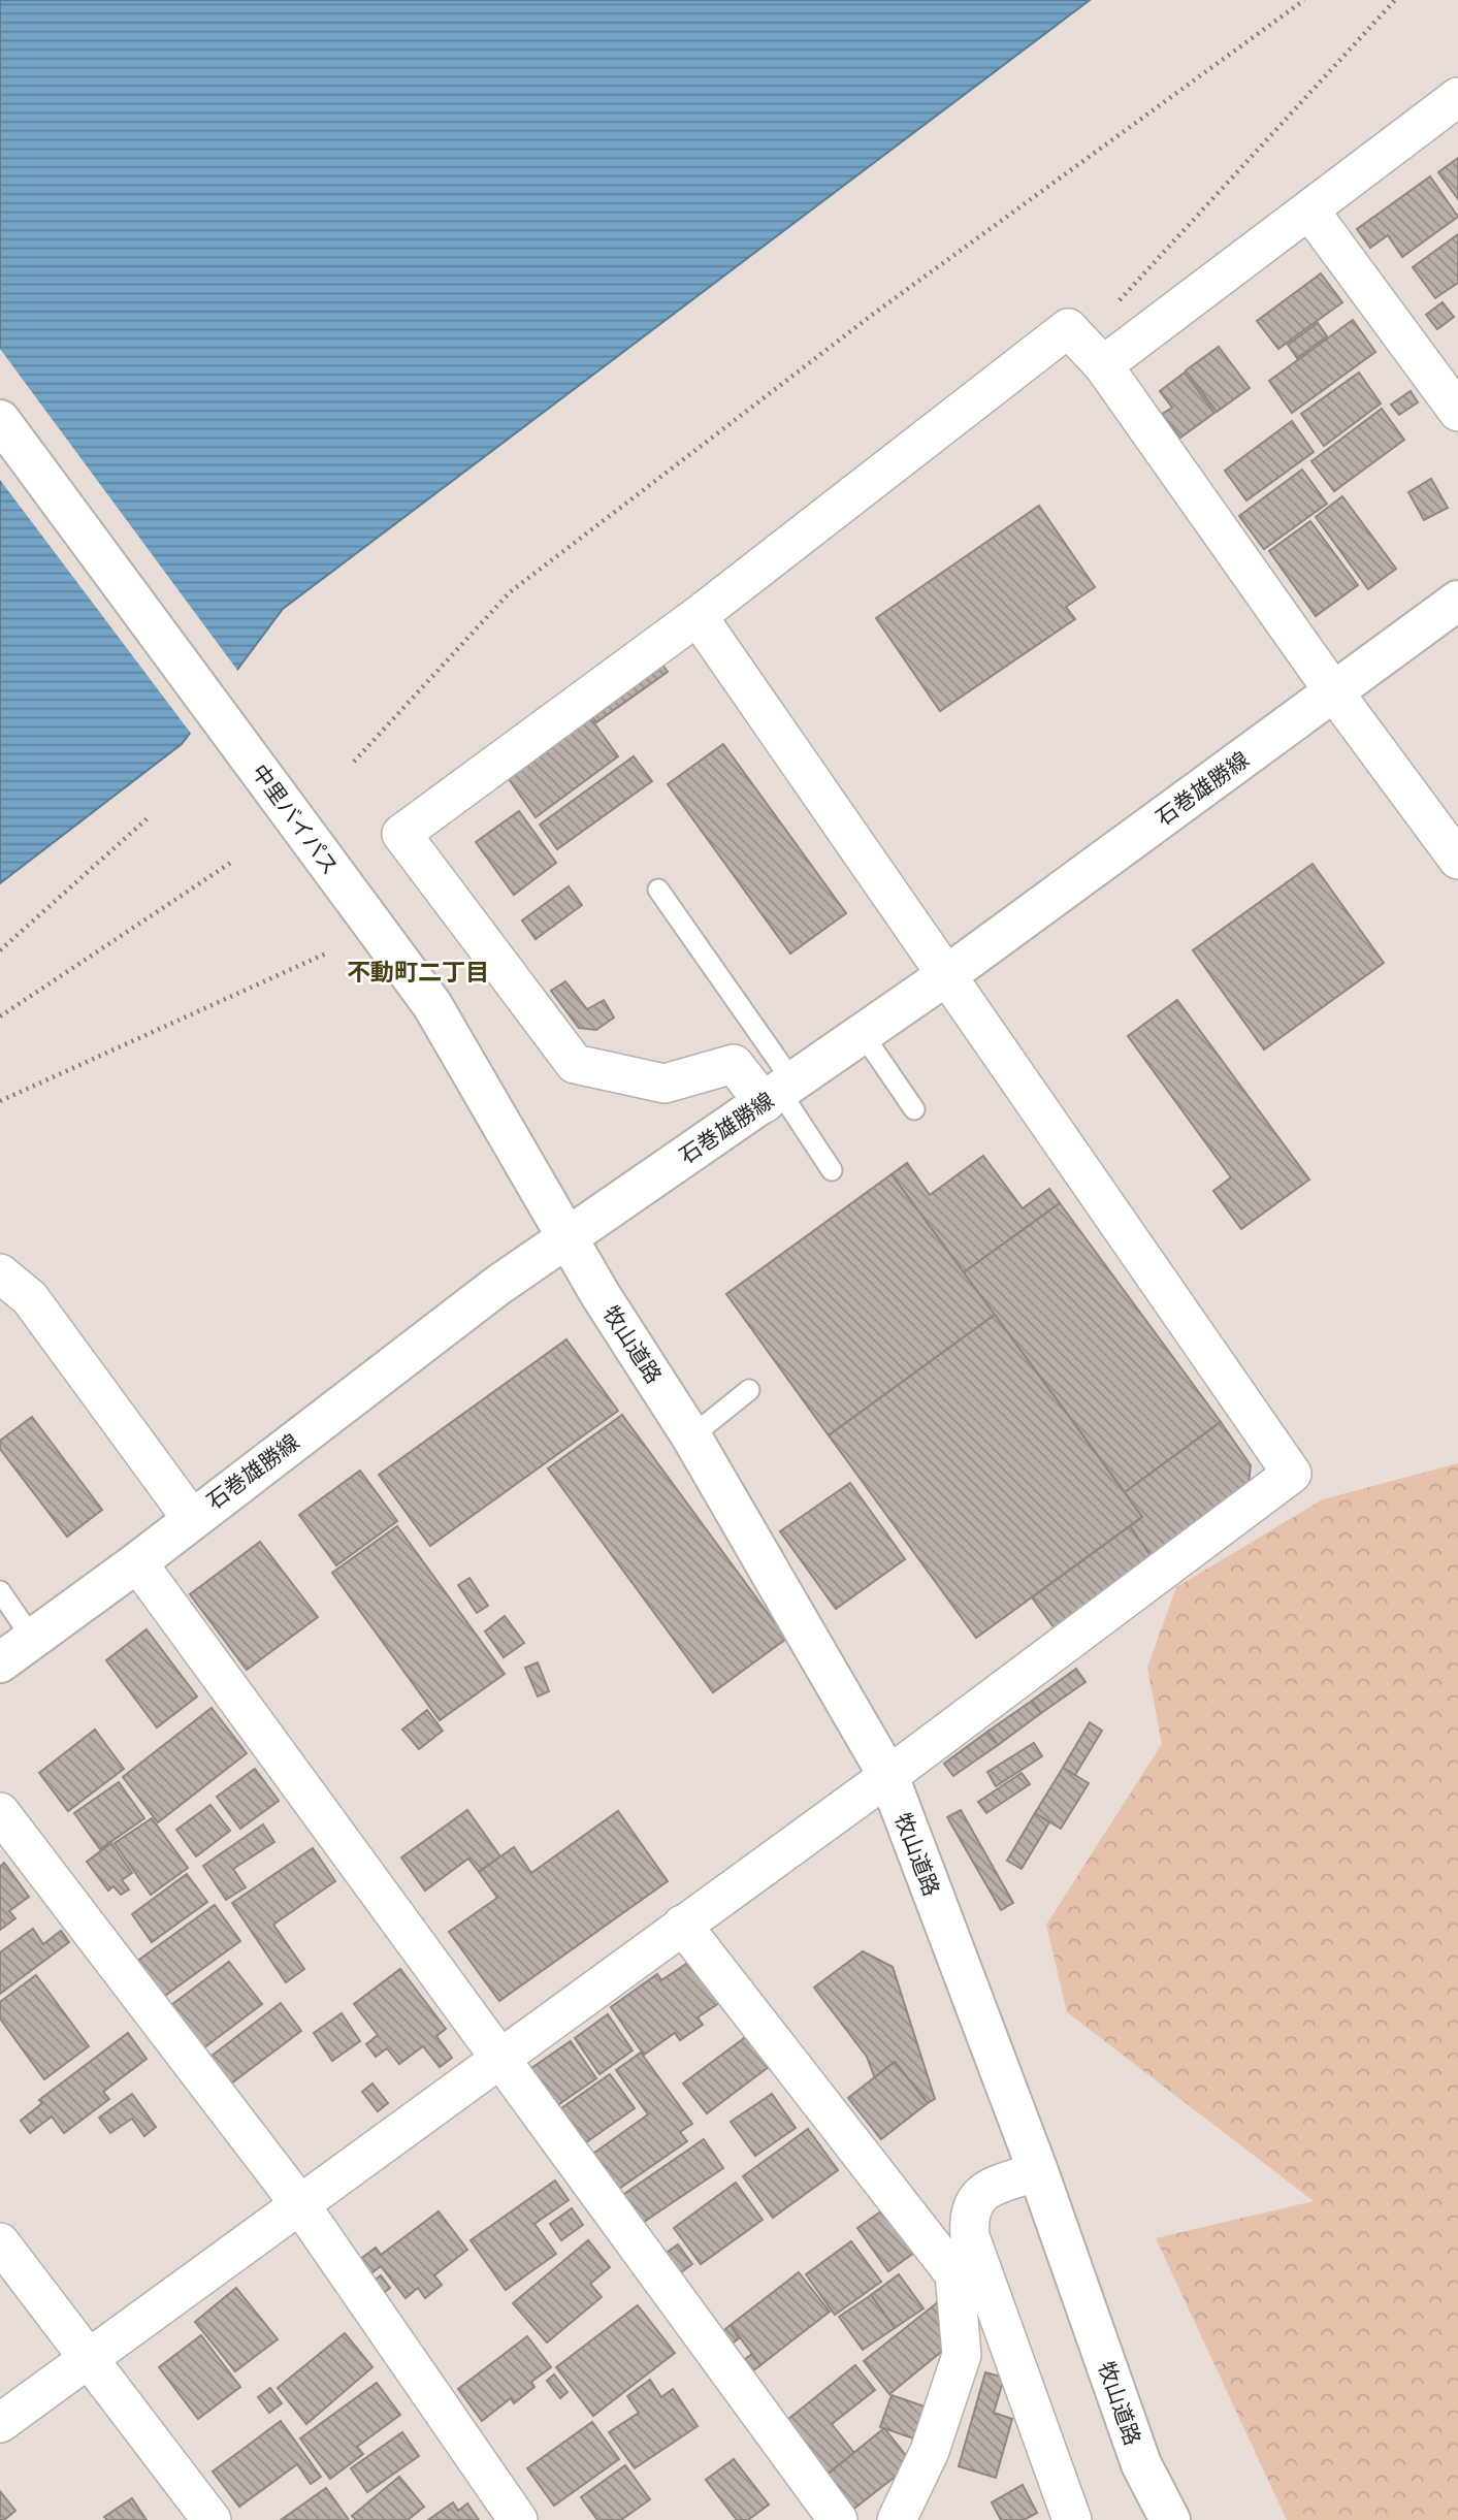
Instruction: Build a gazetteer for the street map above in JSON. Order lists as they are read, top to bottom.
{
  "streets": {
    "street": ["石巻雄勝線", "中里バイパス", "牧山道路"]
  },
  "crossings": [
    ["石巻雄勝線", "中里バイパス"],
    ["石巻雄勝線", "牧山道路"],
    ["中里バイパス", "牧山道路"]
  ],
  "districts": ["不動町二丁目"]
}
